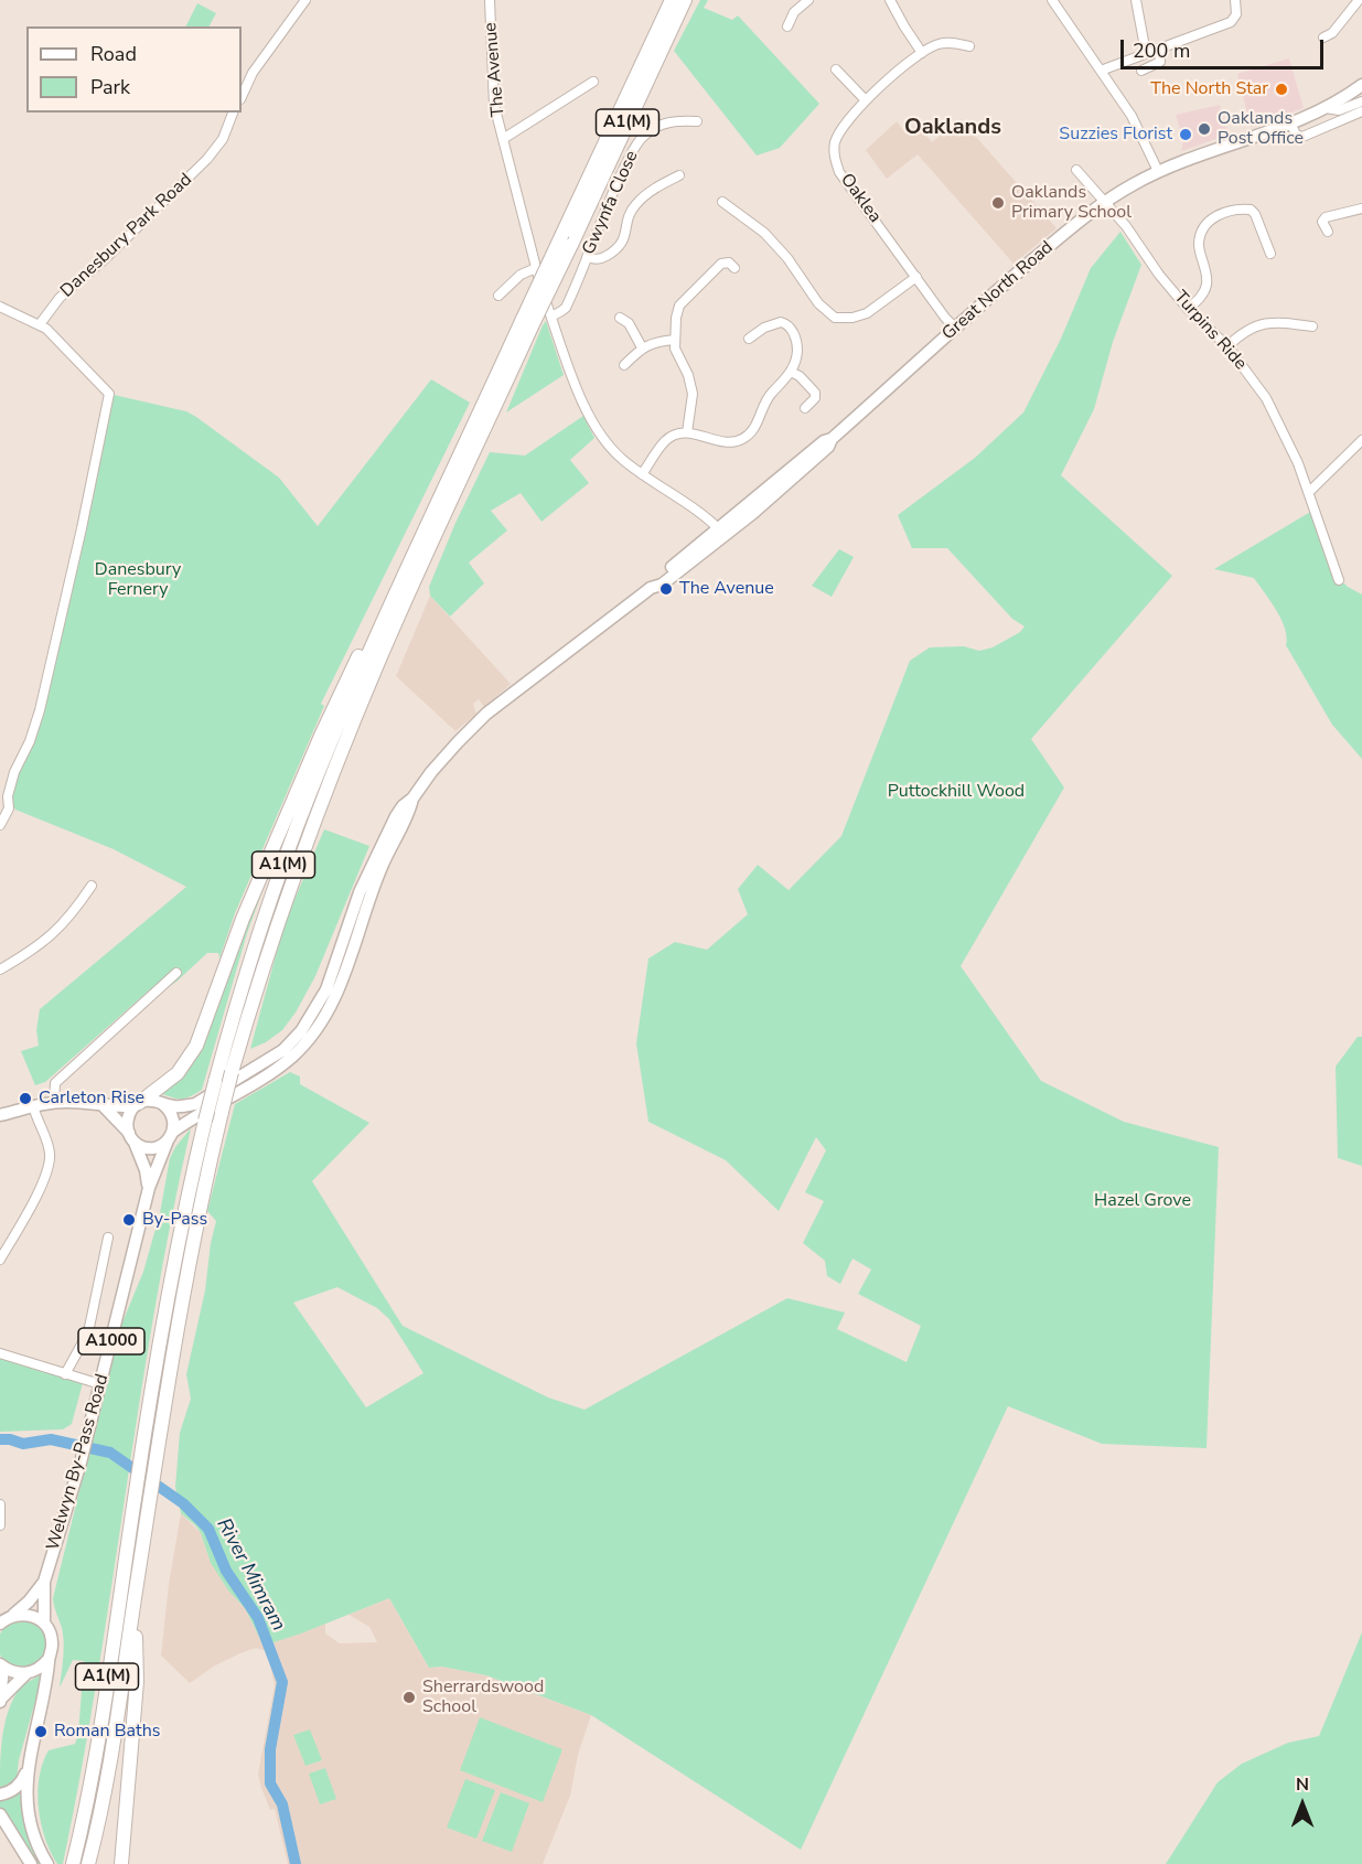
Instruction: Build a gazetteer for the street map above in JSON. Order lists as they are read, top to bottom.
{
  "streets": {
    "highway": ["A1(M)"],
    "main road": ["Great North Road", "A1000", "Welwyn By-Pass Road"],
    "street": [
      "The Avenue",
      "Oaklea",
      "Gwynfa Close",
      "Danesbury Park Road",
      "Turpins Ride"
    ]
  },
  "crossings": [
    ["The Avenue", "Gwynfa Close"],
    ["The Avenue", "Great North Road"],
    ["Oaklea", "Great North Road"],
    ["Great North Road", "Turpins Ride"]
  ],
  "districts": ["Oaklands"],
  "water": ["River Mimram"],
  "parks": ["Danesbury Fernery", "Puttockhill Wood", "Hazel Grove"],
  "places": [
    "The North Star",
    "Oaklands Post Office",
    "Suzzies Florist",
    "Oaklands Primary School",
    "The Avenue",
    "Carleton Rise",
    "By-Pass",
    "Sherrardswood School",
    "Roman Baths"
  ],
  "legend": ["Road", "Park"],
  "scale_bar": "200 m",
  "north": "top"
}
